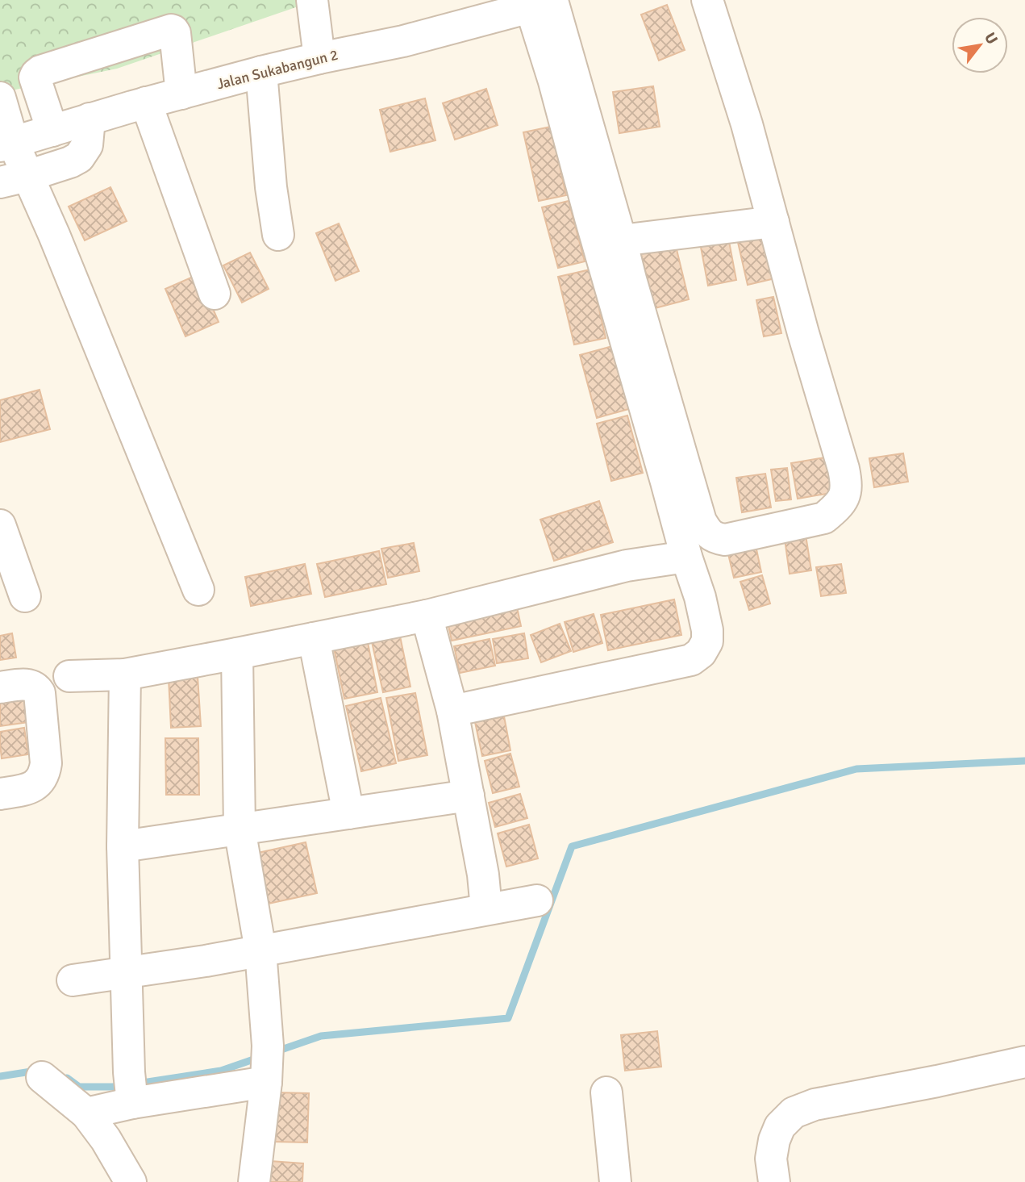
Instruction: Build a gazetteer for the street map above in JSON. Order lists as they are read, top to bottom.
{
  "streets": {
    "street": ["Jalan Sukabangun 2"]
  },
  "north": "top right"
}
